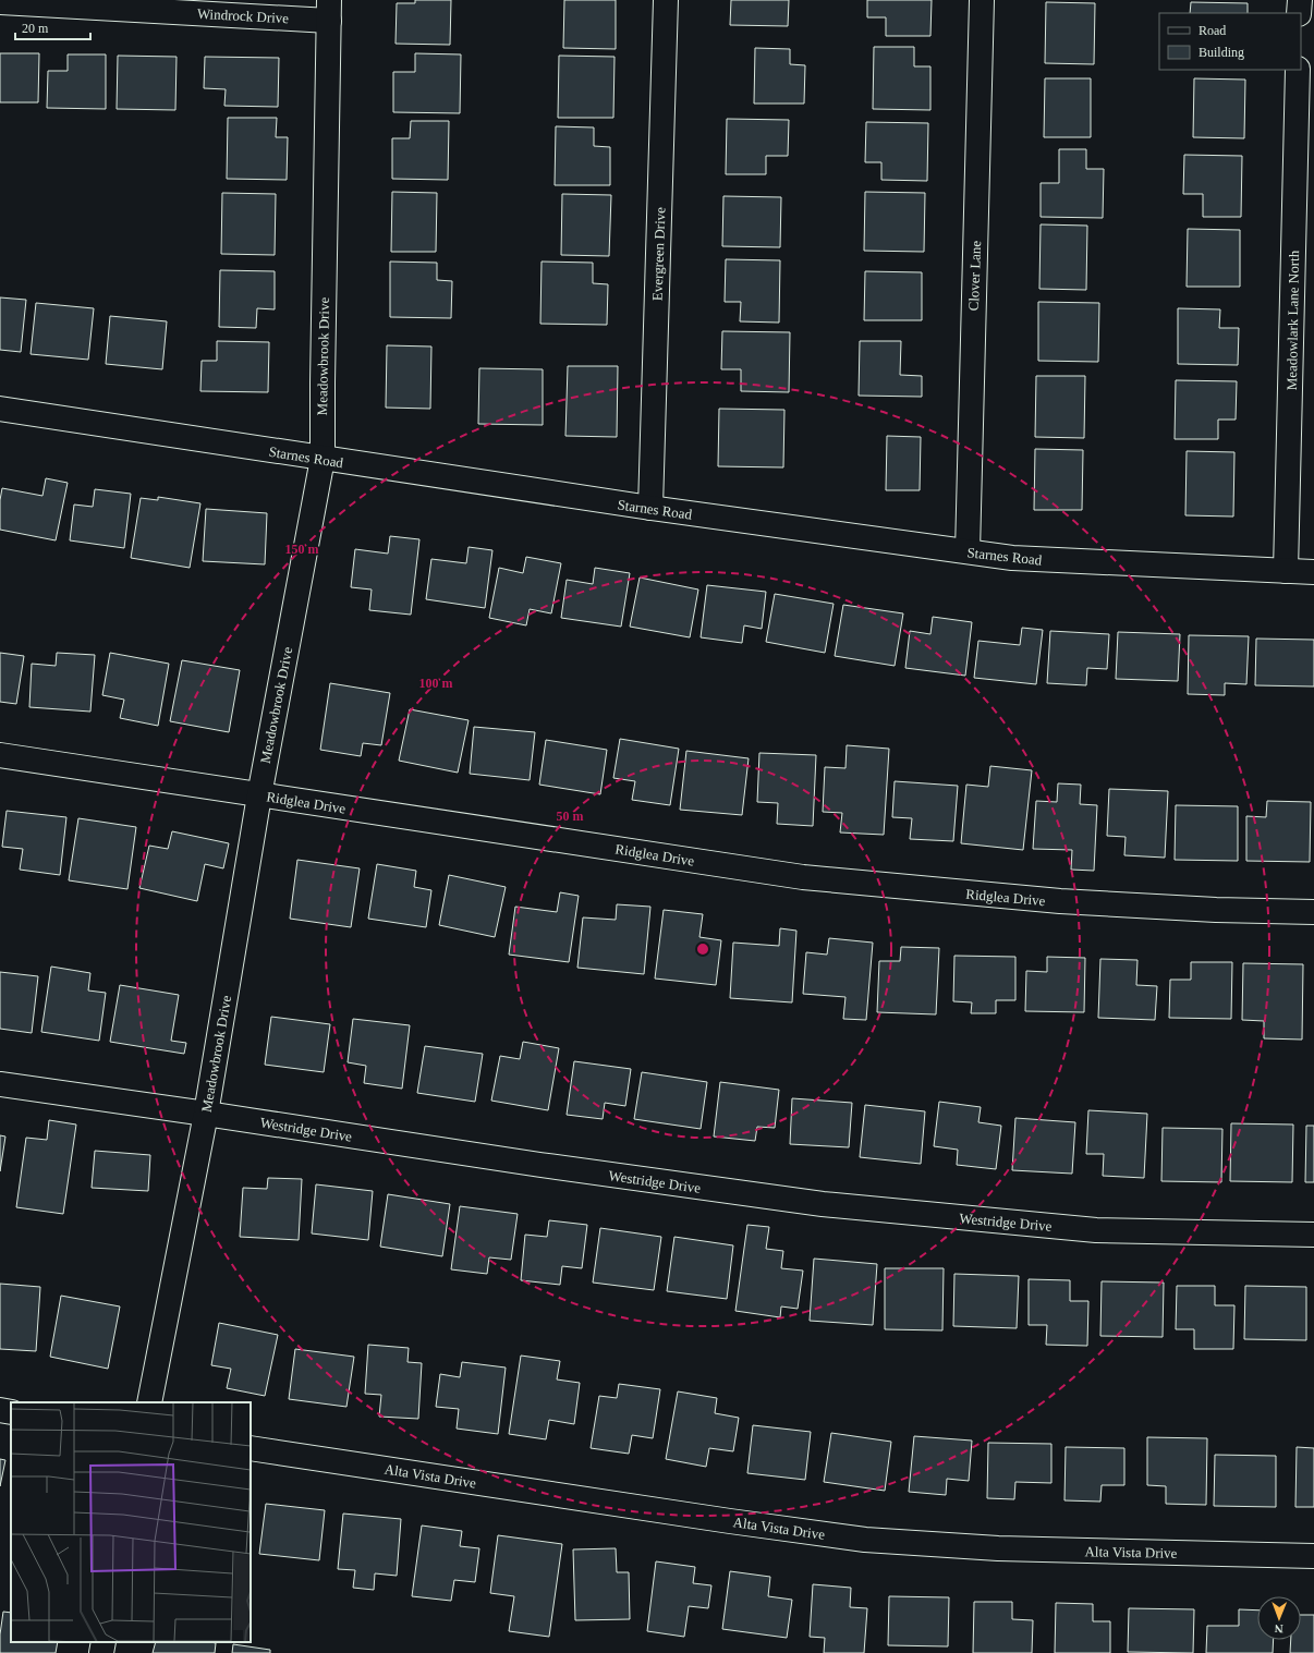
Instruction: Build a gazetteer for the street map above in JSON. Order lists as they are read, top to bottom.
{
  "streets": {
    "street": [
      "Windrock Drive",
      "Evergreen Drive",
      "Clover Lane",
      "Meadowlark Lane North",
      "Meadowbrook Drive",
      "Starnes Road",
      "Ridglea Drive",
      "Westridge Drive",
      "Alta Vista Drive"
    ]
  },
  "crossings": [
    ["Windrock Drive", "Meadowbrook Drive"],
    ["Evergreen Drive", "Starnes Road"],
    ["Clover Lane", "Starnes Road"],
    ["Meadowlark Lane North", "Starnes Road"],
    ["Meadowbrook Drive", "Starnes Road"],
    ["Meadowbrook Drive", "Ridglea Drive"],
    ["Meadowbrook Drive", "Westridge Drive"]
  ],
  "legend": ["Road", "Building"],
  "scale_bar": "20 m",
  "north": "bottom",
  "rings": ["150 m", "100 m", "50 m"]
}
